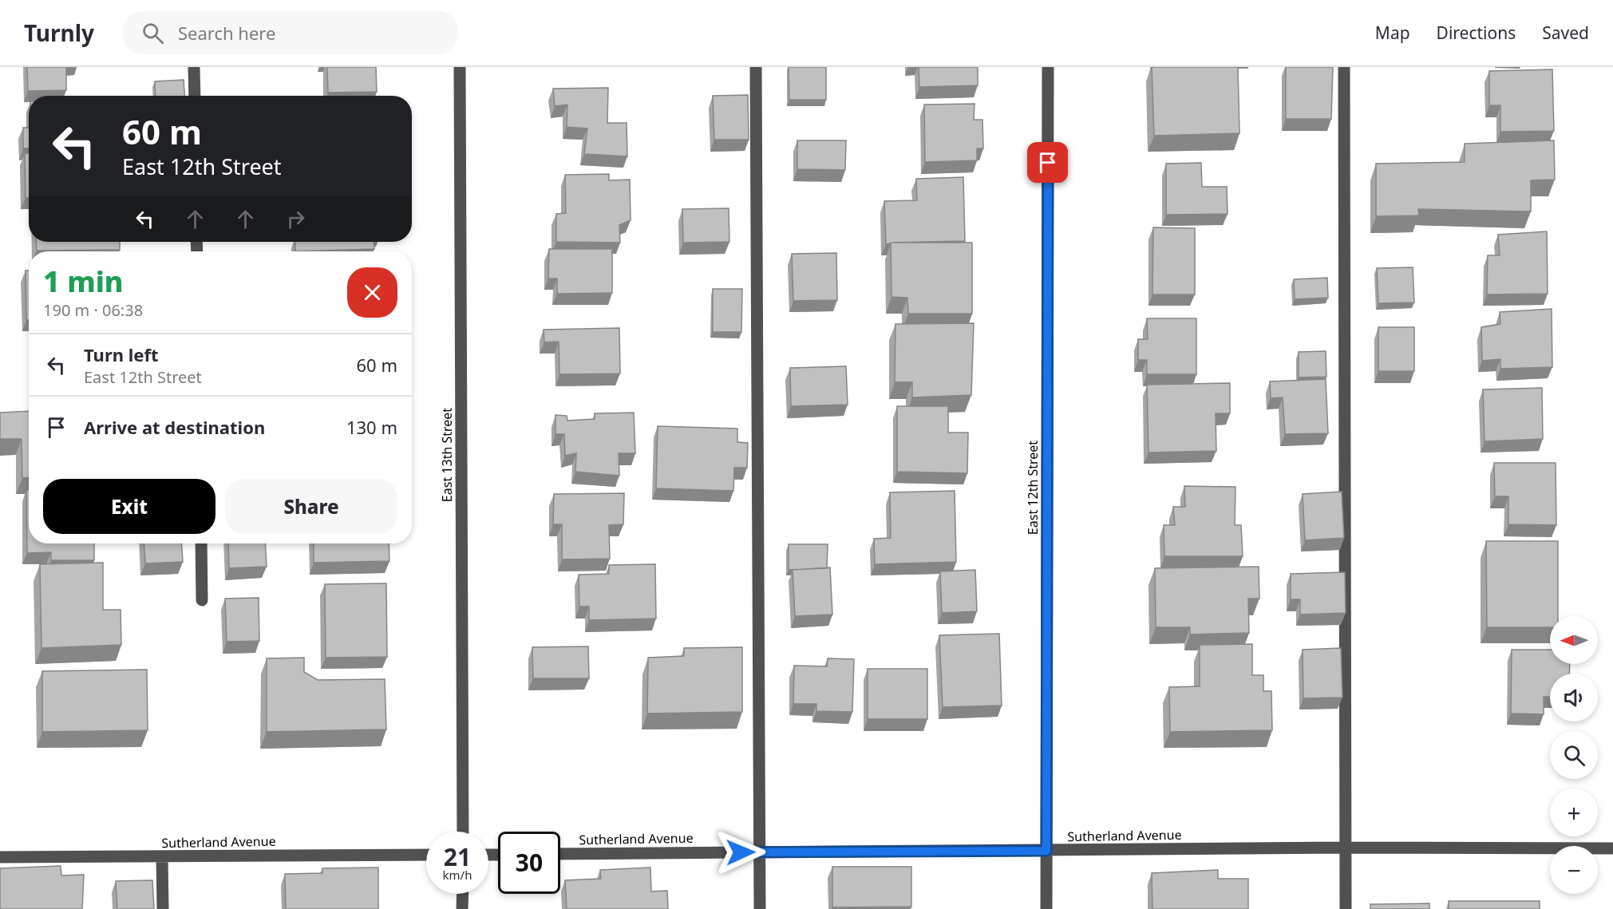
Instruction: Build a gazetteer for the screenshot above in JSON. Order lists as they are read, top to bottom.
{
  "streets": {
    "street": ["East 13th Street", "East 12th Street", "Sutherland Avenue"]
  },
  "crossings": [
    ["East 12th Street", "Sutherland Avenue"]
  ],
  "north": "left",
  "page": {
    "header": "Turnly",
    "search": "Search here",
    "nav": ["Map", "Directions", "Saved"],
    "turn": ["60 m", "East 12th Street"],
    "heading": ["1 min", "190 m · 06:38"],
    "list": [
      {
        "name": "Turn left",
        "note": "East 12th Street",
        "value": "60 m"
      },
      {
        "name": "Arrive at destination",
        "value": "130 m"
      }
    ],
    "buttons": ["Exit", "Share"],
    "map_buttons": ["+", "−"],
    "speed": "21 km/h",
    "limit": "30"
  }
}
